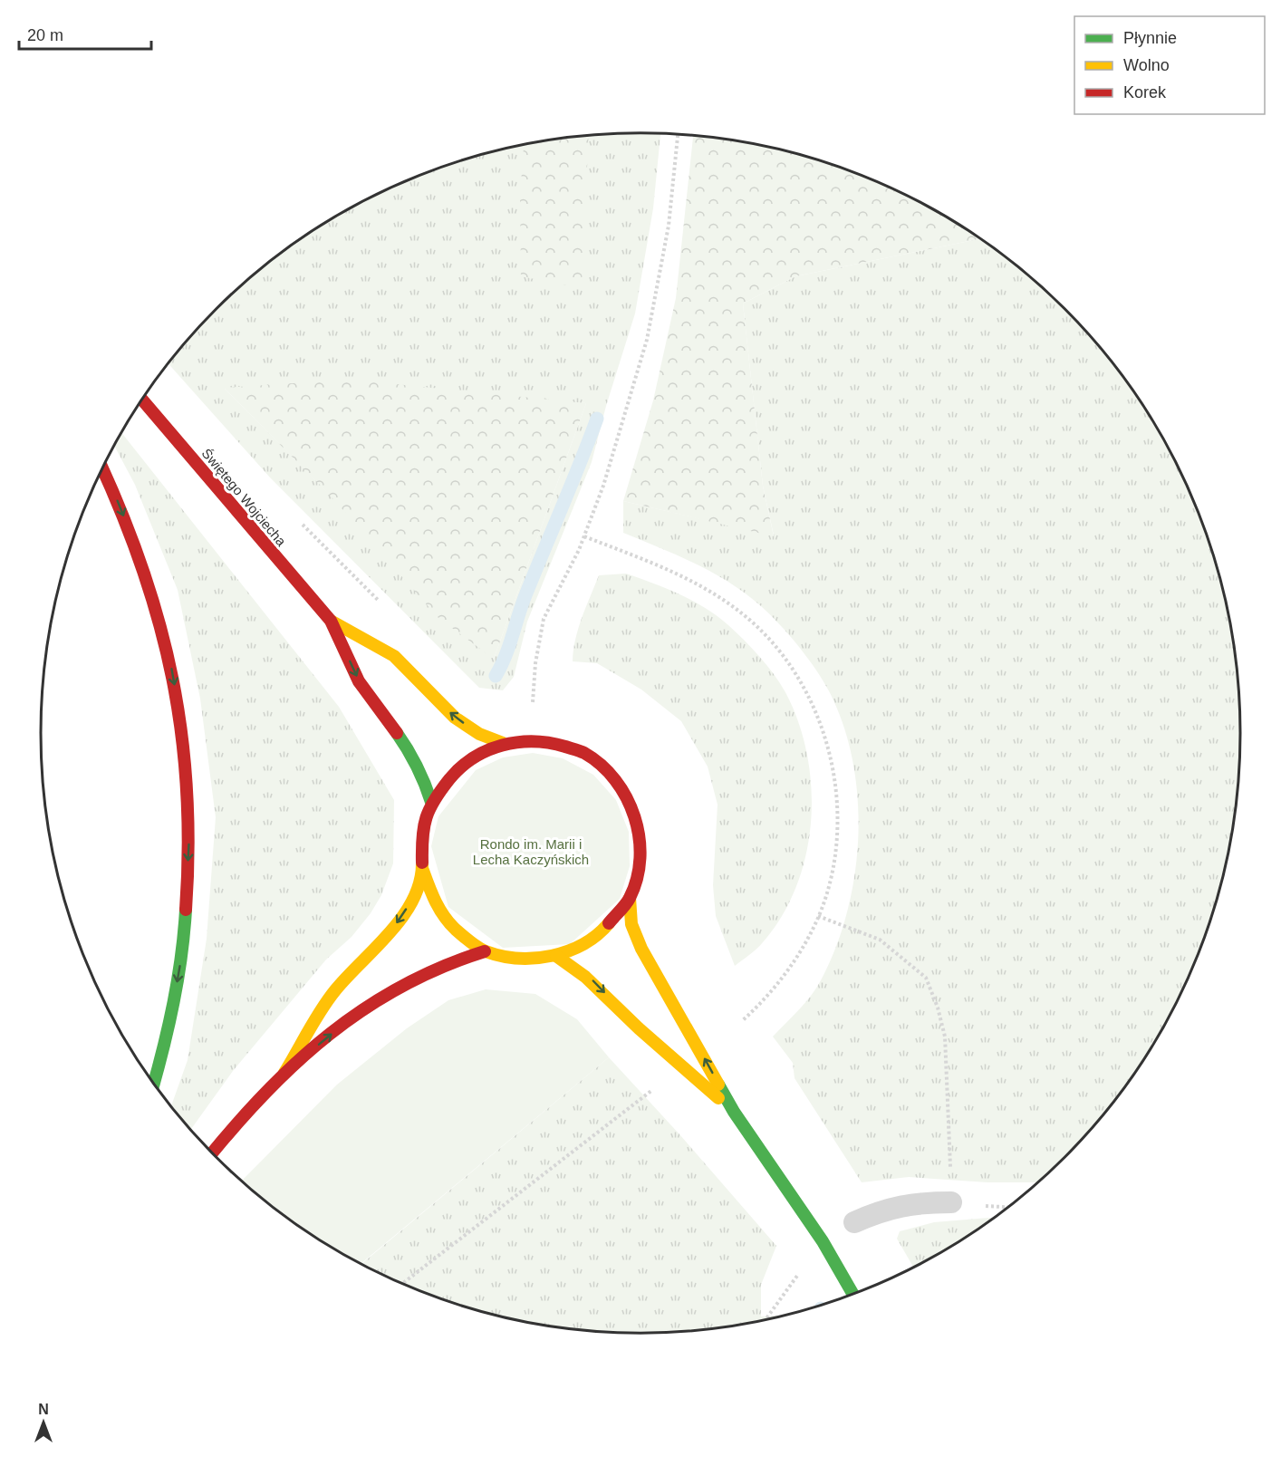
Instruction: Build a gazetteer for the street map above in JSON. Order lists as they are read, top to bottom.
{
  "streets": {
    "street": ["Świętego Wojciecha"]
  },
  "parks": ["Rondo im. Marii i Lecha Kaczyńskich"],
  "legend": ["Płynnie", "Wolno", "Korek"],
  "scale_bar": "20 m",
  "north": "top"
}
